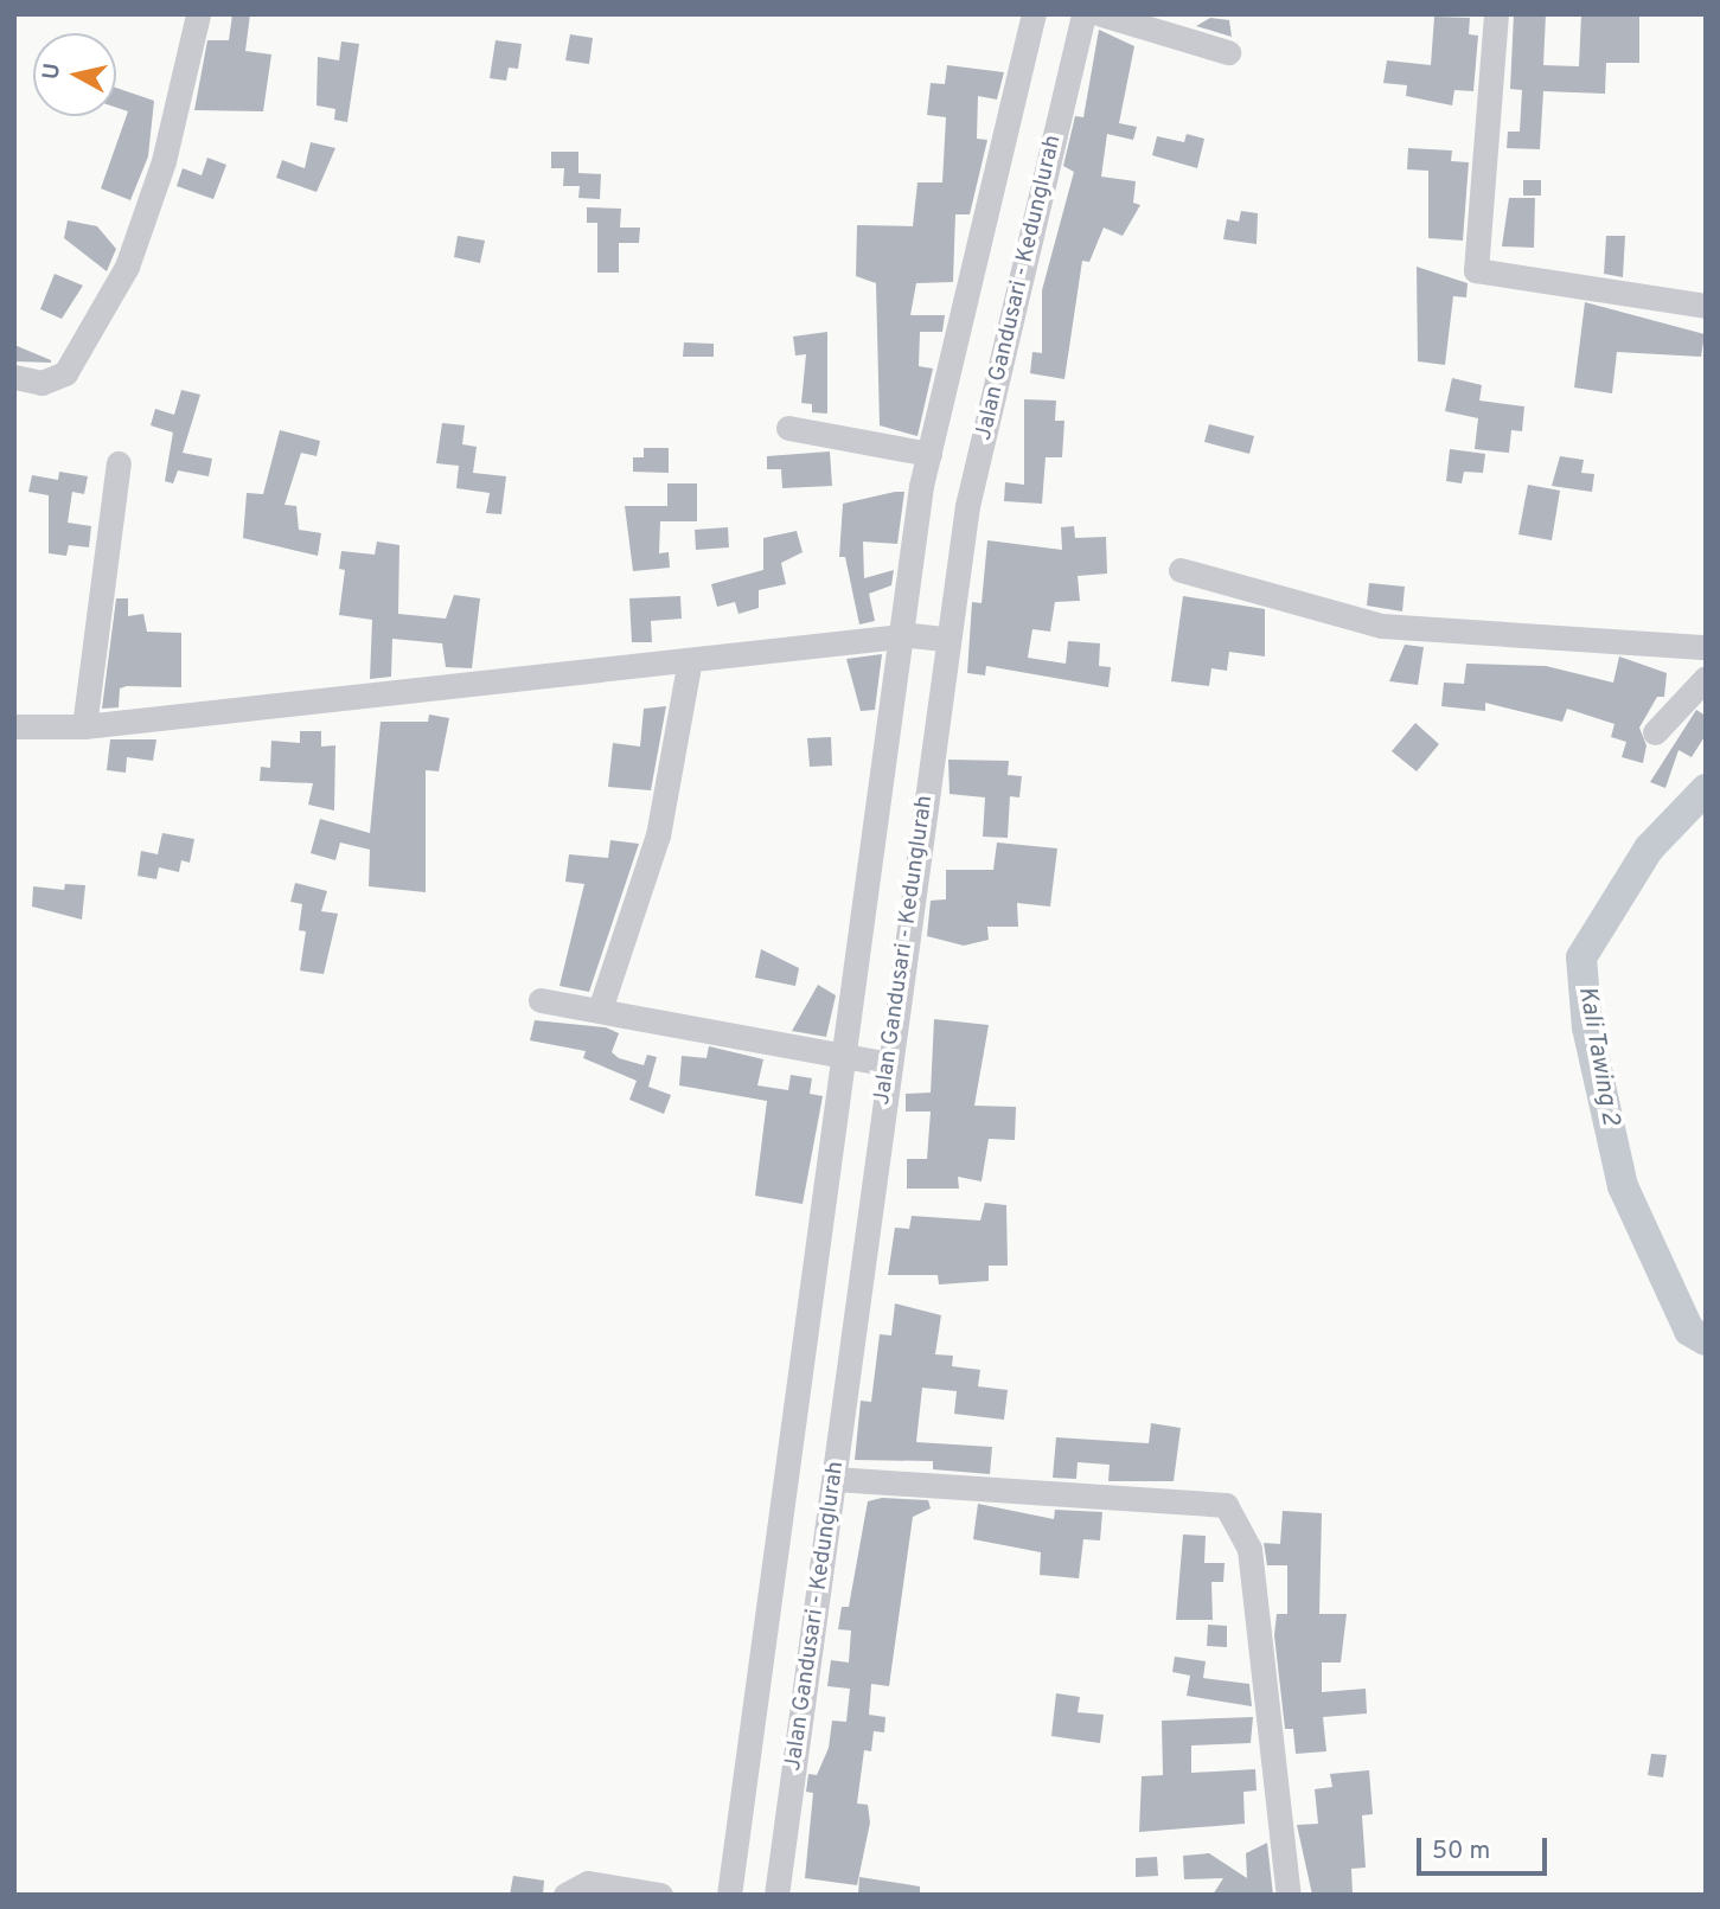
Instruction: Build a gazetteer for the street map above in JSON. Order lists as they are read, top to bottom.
{
  "streets": {
    "street": ["Jalan Gandusari - Kedunglurah"]
  },
  "water": ["Kali Tawing 2"],
  "scale_bar": "50 m",
  "north": "left"
}
